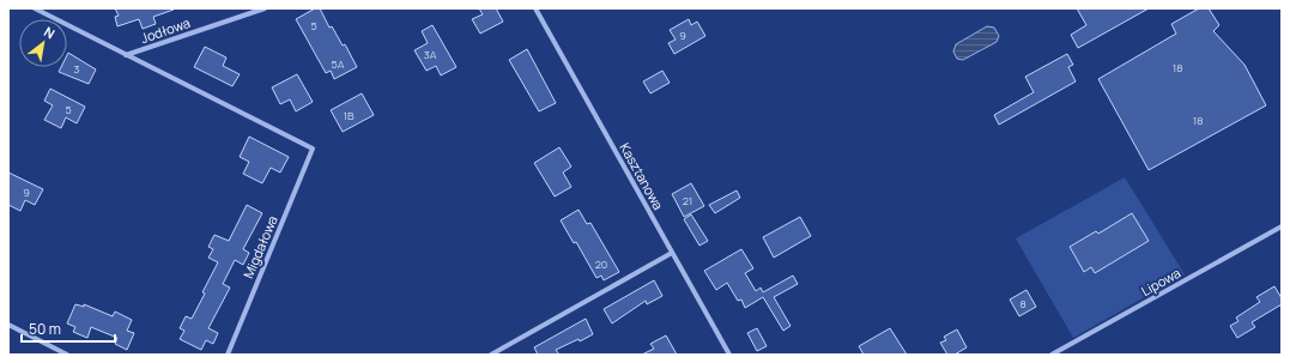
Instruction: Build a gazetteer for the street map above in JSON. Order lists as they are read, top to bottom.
{
  "streets": {
    "street": [
      "Jodłowa",
      "Kasztanowa",
      "Migdałowa",
      "Lipowa"
    ]
  },
  "crossings": [
    ["Jodłowa", "Migdałowa"]
  ],
  "house_numbers": [
    "5",
    "9",
    "3A",
    "5A",
    "18",
    "3",
    "5",
    "1B",
    "18",
    "9",
    "21",
    "20",
    "8"
  ],
  "scale_bar": "50 m",
  "north": "top right"
}
